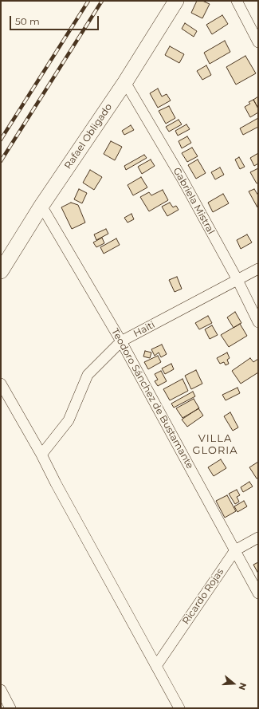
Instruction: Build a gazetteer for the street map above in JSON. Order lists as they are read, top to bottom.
{
  "streets": {
    "street": [
      "Rafael Obligado",
      "Gabriela Mistral",
      "Haiti",
      "Teodoro Sánchez de Bustamante",
      "Ricardo Rojas"
    ]
  },
  "crossings": [
    ["Rafael Obligado", "Gabriela Mistral"],
    ["Rafael Obligado", "Teodoro Sánchez de Bustamante"],
    ["Gabriela Mistral", "Haiti"],
    ["Haiti", "Teodoro Sánchez de Bustamante"],
    ["Teodoro Sánchez de Bustamante", "Ricardo Rojas"]
  ],
  "districts": ["VILLA GLORIA"],
  "scale_bar": "50 m",
  "north": "right"
}
